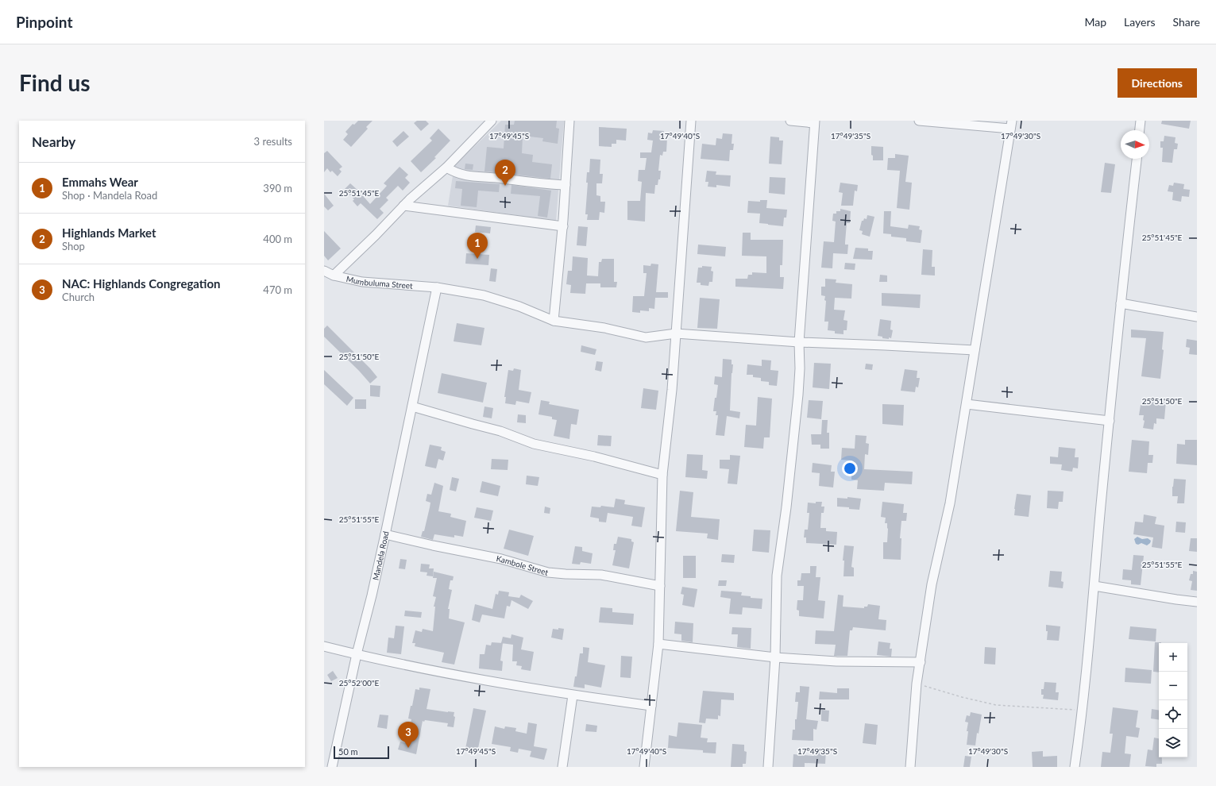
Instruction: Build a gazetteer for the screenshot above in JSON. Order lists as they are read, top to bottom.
{
  "streets": {
    "street": ["Mumbuluma Street", "Mandela Road", "Kambole Street"]
  },
  "crossings": [
    ["Mumbuluma Street", "Mandela Road"],
    ["Mandela Road", "Kambole Street"]
  ],
  "scale_bar": "50 m",
  "north": "right",
  "page": {
    "header": "Pinpoint",
    "nav": ["Map", "Layers", "Share"],
    "buttons": "Directions",
    "title": "Find us",
    "heading": ["Nearby", "3 results"],
    "pins": ["2", "1", "3"],
    "list": [
      {
        "mark": "1",
        "name": "Emmahs Wear",
        "note": "Shop · Mandela Road",
        "value": "390 m"
      },
      {
        "mark": "2",
        "name": "Highlands Market",
        "note": "Shop",
        "value": "400 m"
      },
      {
        "mark": "3",
        "name": "NAC: Highlands Congregation",
        "note": "Church",
        "value": "470 m"
      }
    ],
    "map_buttons": ["+", "−"],
    "scale": "50 m"
  },
  "coordinates": [
    "17°49'45\"S",
    "17°49'40\"S",
    "17°49'35\"S",
    "17°49'30\"S",
    "25°51'45\"E",
    "25°51'50\"E",
    "25°51'55\"E",
    "25°52'00\"E"
  ]
}
